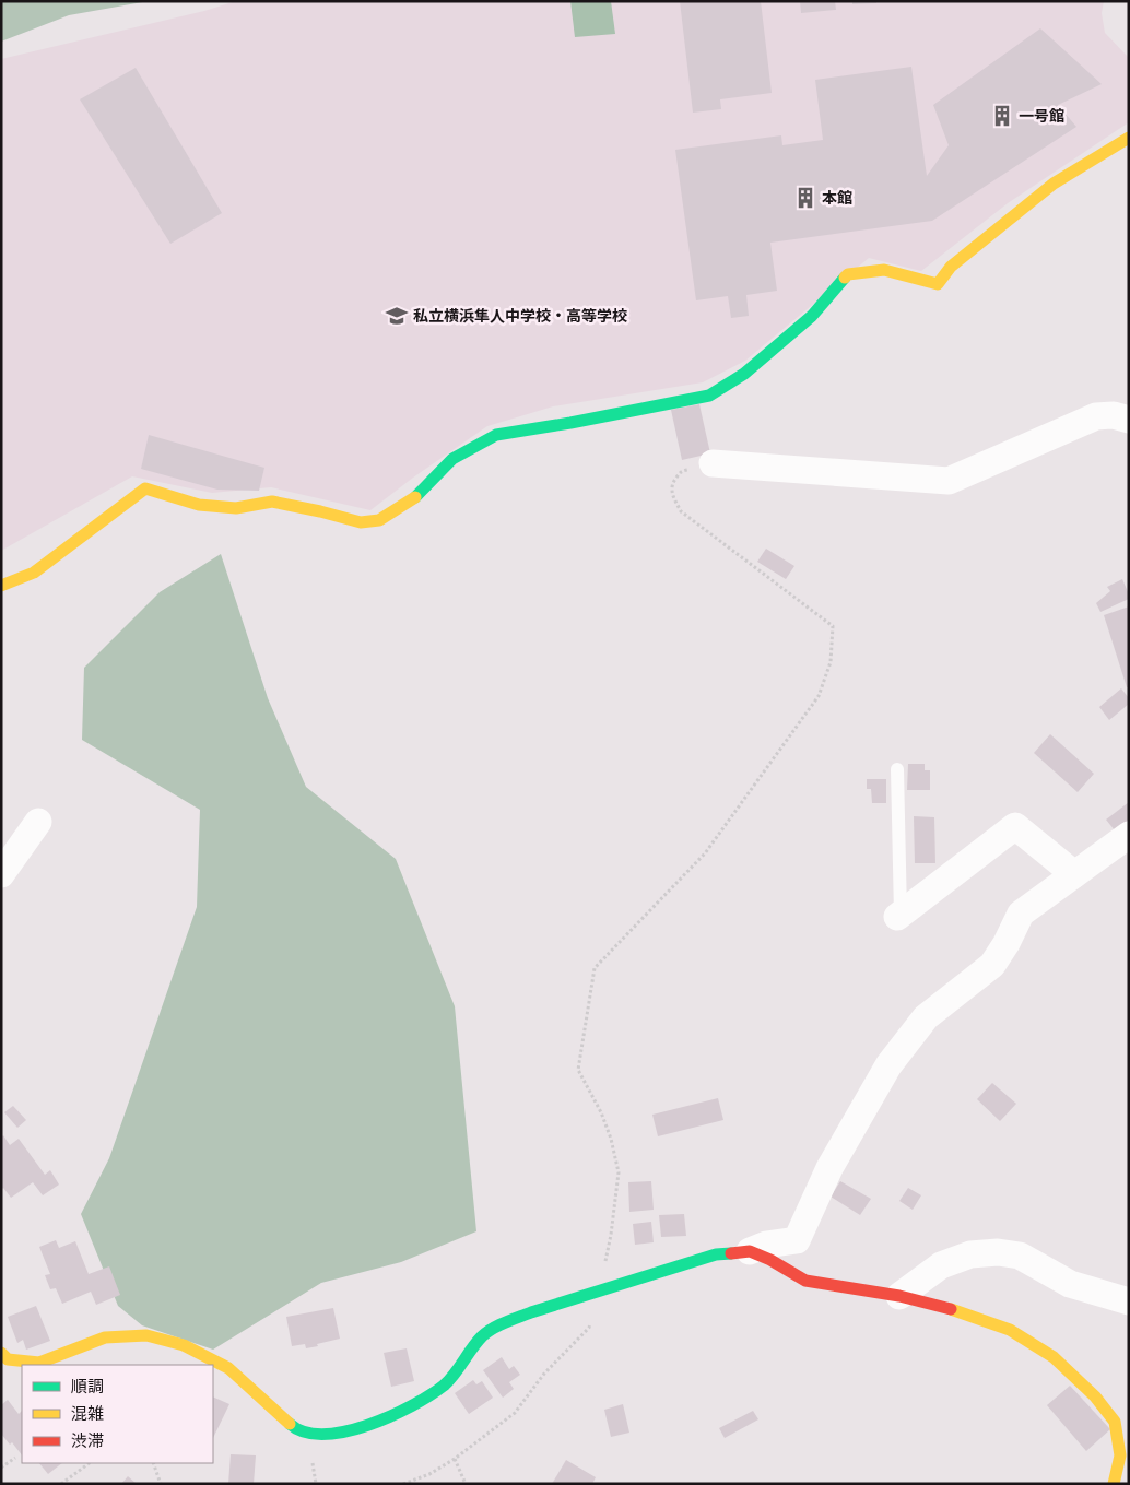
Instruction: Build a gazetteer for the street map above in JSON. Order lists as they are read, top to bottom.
{
  "places": {
    "building": ["一号館", "本館"],
    "school or university": ["私立横浜隼人中学校・高等学校"]
  },
  "legend": ["順調", "混雑", "渋滞"]
}
